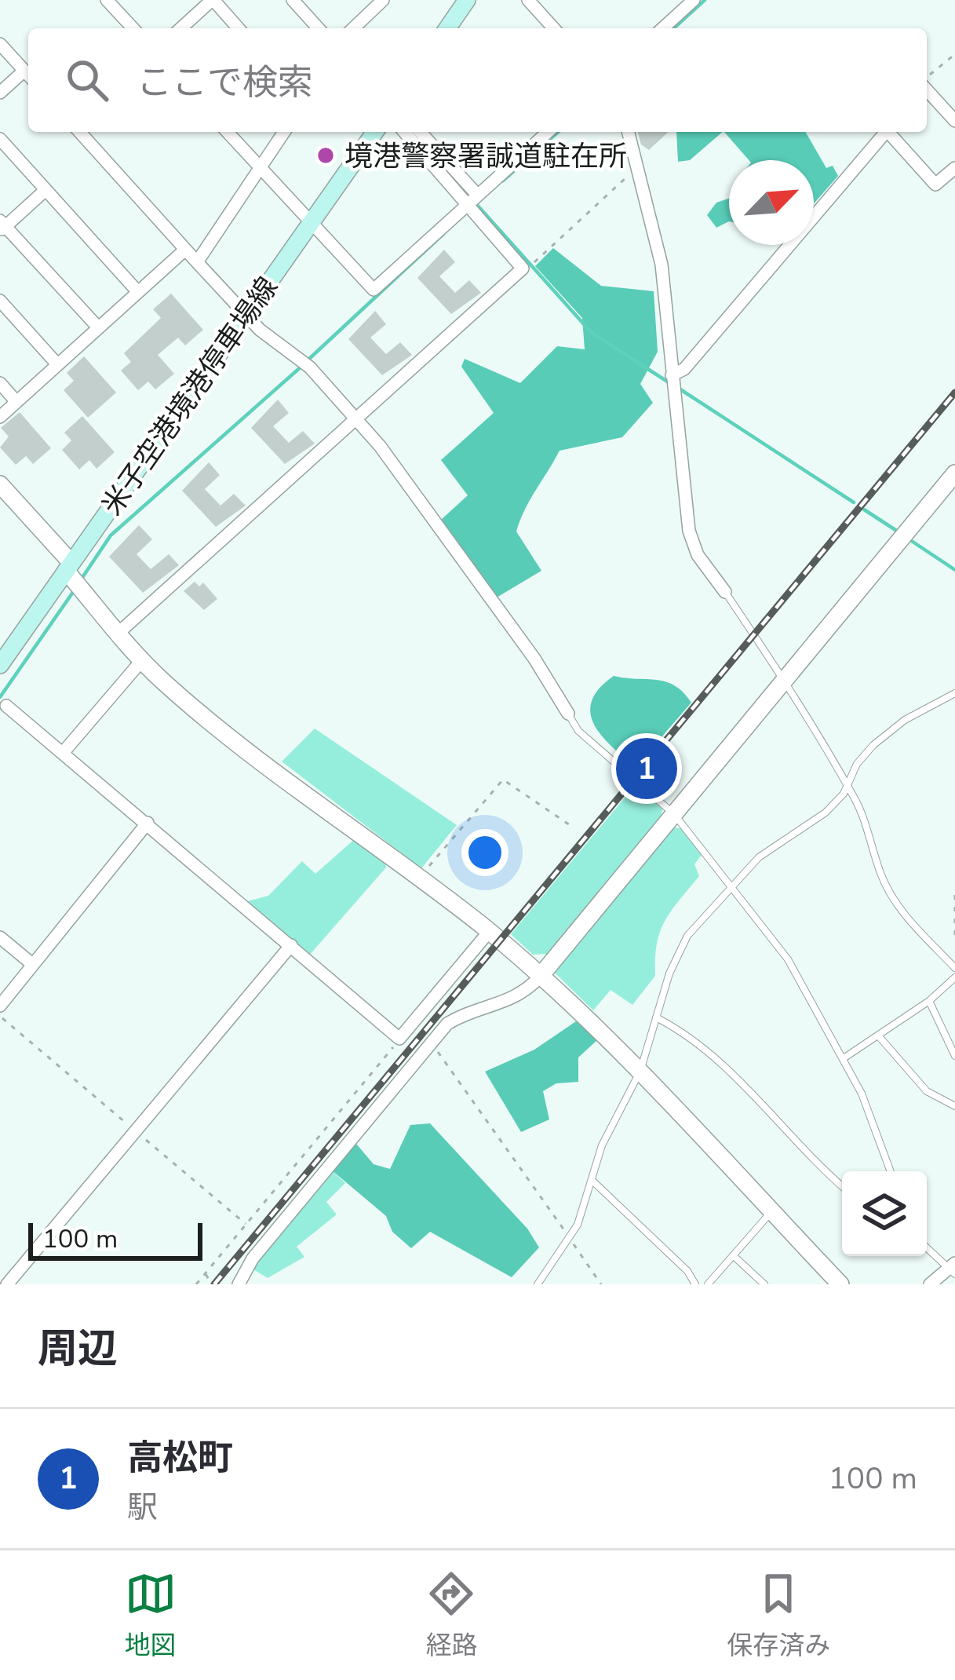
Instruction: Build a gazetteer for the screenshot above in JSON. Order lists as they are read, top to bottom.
{
  "streets": {
    "main road": ["米子空港境港停車場線"]
  },
  "places": ["境港警察署誠道駐在所"],
  "scale_bar": "100 m",
  "north": "top right",
  "page": {
    "search": "ここで検索",
    "pins": "1",
    "scale": "100 m",
    "heading": "周辺",
    "list": [
      {
        "mark": "1",
        "name": "高松町",
        "note": "駅",
        "value": "100 m"
      }
    ],
    "nav": ["地図", "経路", "保存済み"]
  }
}
